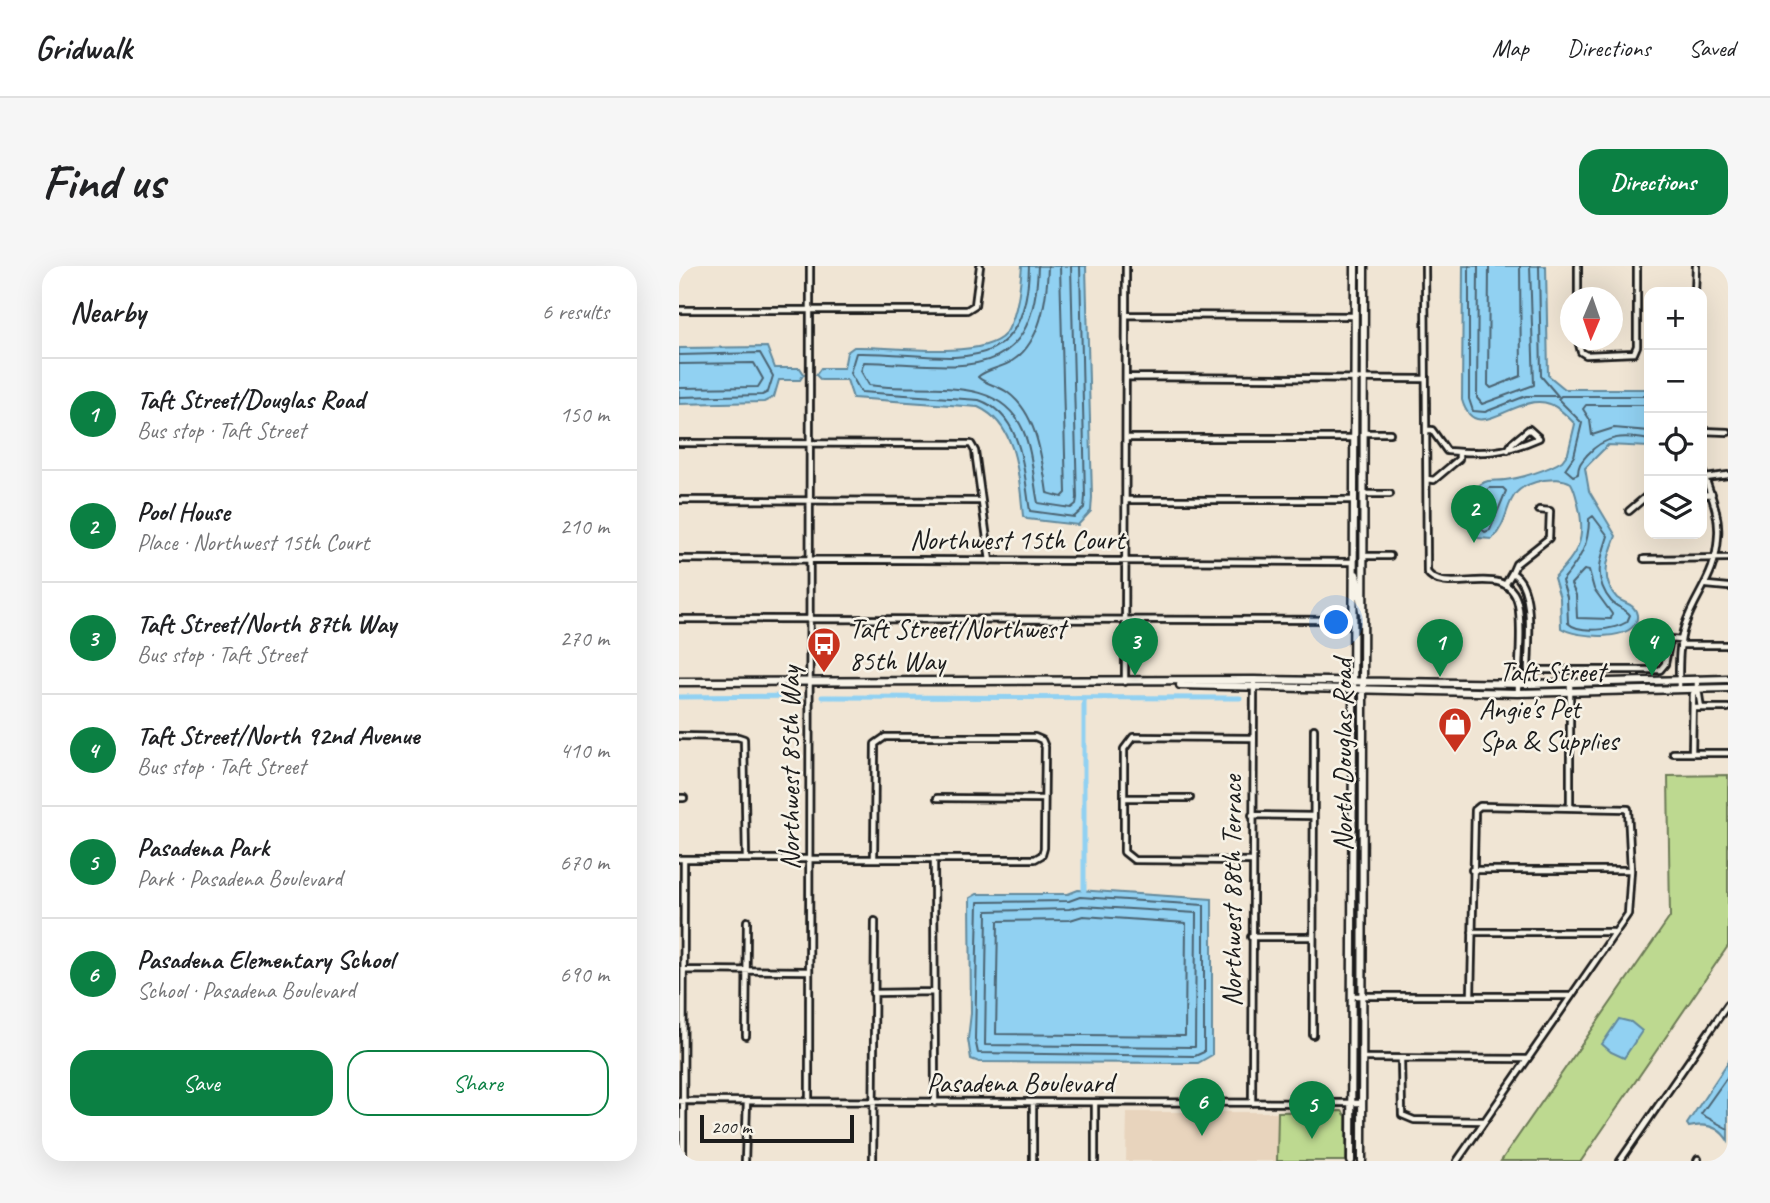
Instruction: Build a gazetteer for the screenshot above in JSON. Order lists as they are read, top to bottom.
{
  "streets": {
    "main road": ["Taft Street", "North Douglas Road"],
    "street": [
      "Northwest 15th Court",
      "Northwest 85th Way",
      "Northwest 88th Terrace",
      "Pasadena Boulevard"
    ]
  },
  "crossings": [
    ["Northwest 15th Court", "North Douglas Road"],
    ["Northwest 15th Court", "Northwest 85th Way"],
    ["Taft Street", "North Douglas Road"],
    ["Taft Street", "Northwest 85th Way"],
    ["Taft Street", "Northwest 88th Terrace"],
    ["North Douglas Road", "Pasadena Boulevard"],
    ["Northwest 85th Way", "Pasadena Boulevard"],
    ["Northwest 88th Terrace", "Pasadena Boulevard"]
  ],
  "places": {
    "bus stop": ["Taft Street/Northwest 85th Way"],
    "shop": ["Angie's Pet Spa & Supplies"]
  },
  "scale_bar": "200 m",
  "north": "bottom",
  "page": {
    "header": "Gridwalk",
    "nav": ["Map", "Directions", "Saved"],
    "buttons": [
      "Directions",
      ["Save", "Share"]
    ],
    "title": "Find us",
    "heading": ["Nearby", "6 results"],
    "map_buttons": ["+", "−"],
    "list": [
      {
        "mark": "1",
        "name": "Taft Street/Douglas Road",
        "note": "Bus stop · Taft Street",
        "value": "150 m"
      },
      {
        "mark": "2",
        "name": "Pool House",
        "note": "Place · Northwest 15th Court",
        "value": "210 m"
      },
      {
        "mark": "3",
        "name": "Taft Street/North 87th Way",
        "note": "Bus stop · Taft Street",
        "value": "270 m"
      },
      {
        "mark": "4",
        "name": "Taft Street/North 92nd Avenue",
        "note": "Bus stop · Taft Street",
        "value": "410 m"
      },
      {
        "mark": "5",
        "name": "Pasadena Park",
        "note": "Park · Pasadena Boulevard",
        "value": "670 m"
      },
      {
        "mark": "6",
        "name": "Pasadena Elementary School",
        "note": "School · Pasadena Boulevard",
        "value": "690 m"
      }
    ],
    "pins": [
      "2",
      "3",
      "4",
      "1",
      "6",
      "5"
    ],
    "scale": "200 m"
  }
}
